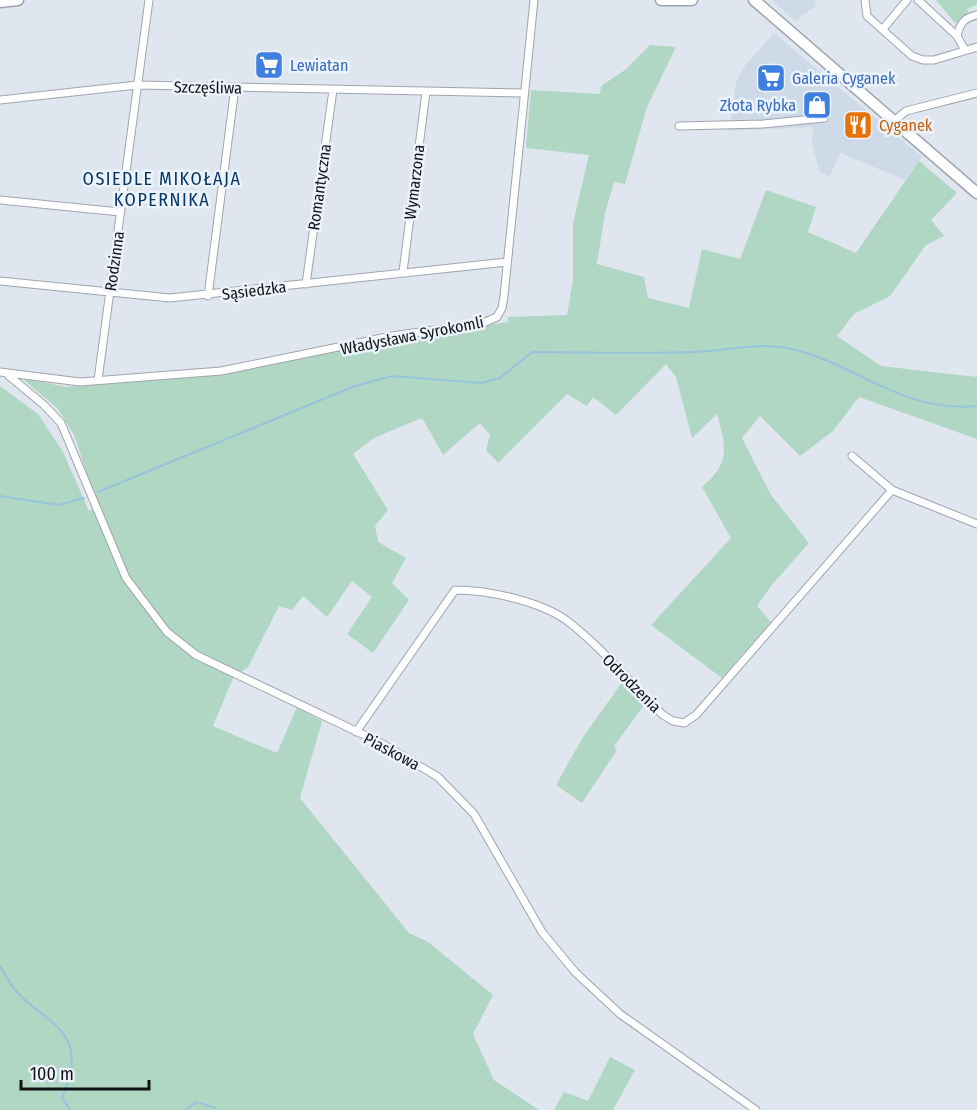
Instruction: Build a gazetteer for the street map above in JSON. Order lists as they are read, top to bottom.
{
  "streets": {
    "street": [
      "Szczęśliwa",
      "Wymarzona",
      "Romantyczna",
      "Rodzinna",
      "Sąsiedzka",
      "Władysława Syrokomli",
      "Odrodzenia",
      "Piaskowa"
    ]
  },
  "crossings": [
    ["Szczęśliwa", "Wymarzona"],
    ["Szczęśliwa", "Romantyczna"],
    ["Szczęśliwa", "Rodzinna"],
    ["Szczęśliwa", "Władysława Syrokomli"],
    ["Wymarzona", "Sąsiedzka"],
    ["Romantyczna", "Sąsiedzka"],
    ["Rodzinna", "Sąsiedzka"],
    ["Rodzinna", "Władysława Syrokomli"],
    ["Sąsiedzka", "Władysława Syrokomli"],
    ["Władysława Syrokomli", "Piaskowa"],
    ["Odrodzenia", "Piaskowa"]
  ],
  "districts": ["OSIEDLE MIKOŁAJA KOPERNIKA"],
  "places": {
    "supermarket": ["Lewiatan", "Galeria Cyganek"],
    "shop": ["Złota Rybka"],
    "restaurant": ["Cyganek"]
  },
  "scale_bar": "100 m"
}
